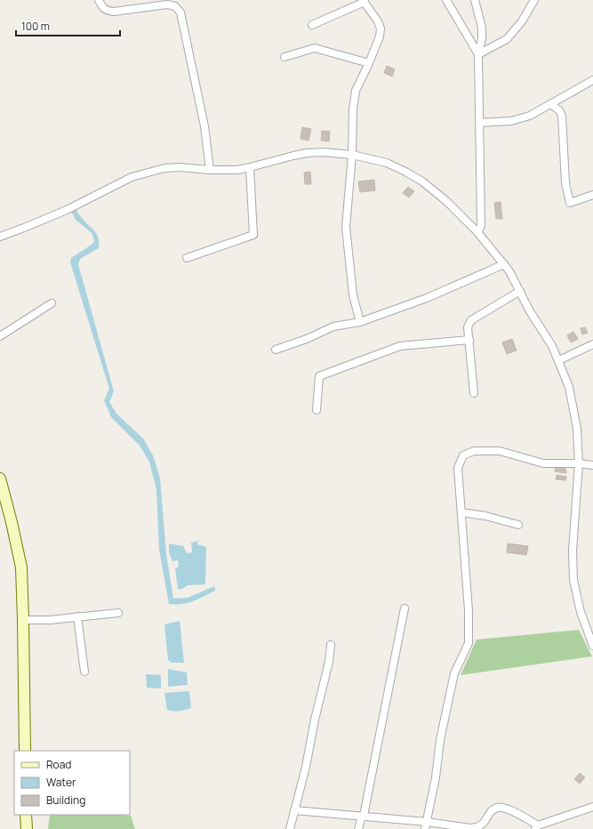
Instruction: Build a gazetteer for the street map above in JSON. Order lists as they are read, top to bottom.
{
  "legend": ["Road", "Water", "Building"],
  "scale_bar": "100 m"
}
